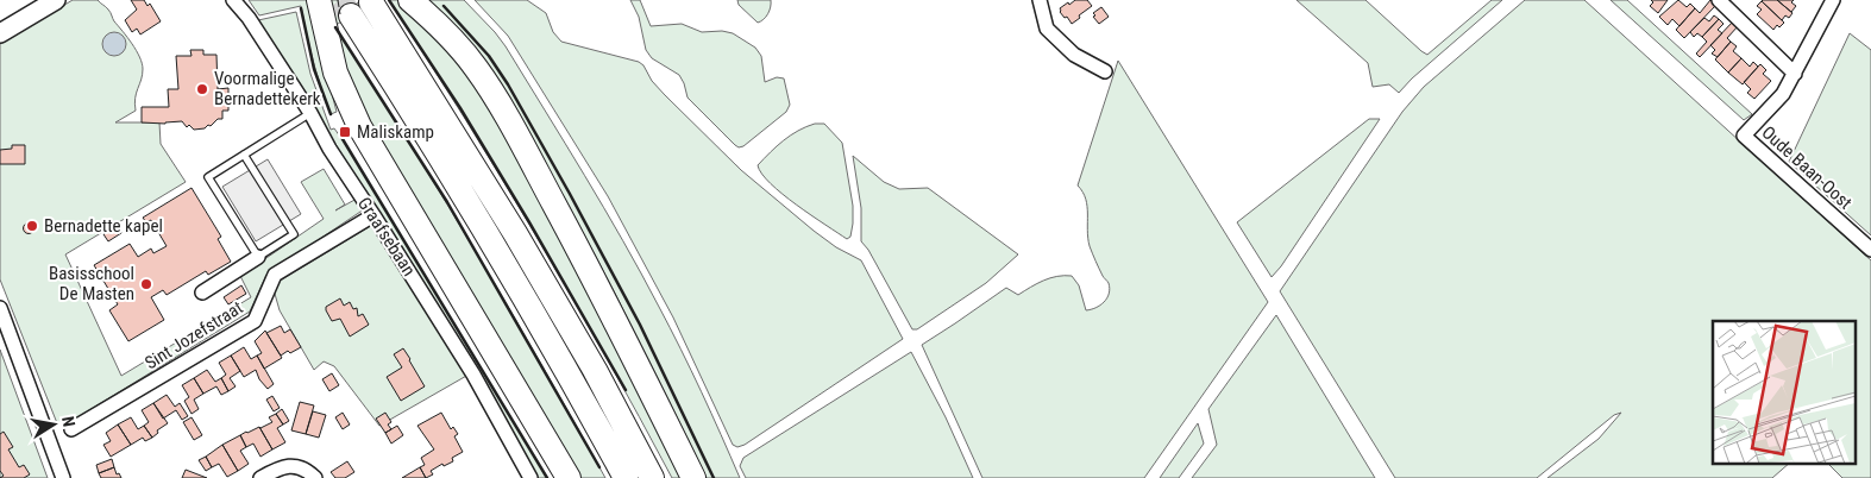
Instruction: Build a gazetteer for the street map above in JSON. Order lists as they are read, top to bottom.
{
  "streets": {
    "street": ["Oude Baan-Oost", "Graafsebaan", "Sint Jozefstraat"]
  },
  "crossings": [
    ["Graafsebaan", "Sint Jozefstraat"]
  ],
  "places": {
    "other": ["Voormalige Bernadettekerk", "Bernadette kapel", "Basisschool De Masten"],
    "transit": ["Maliskamp"]
  },
  "north": "right"
}
